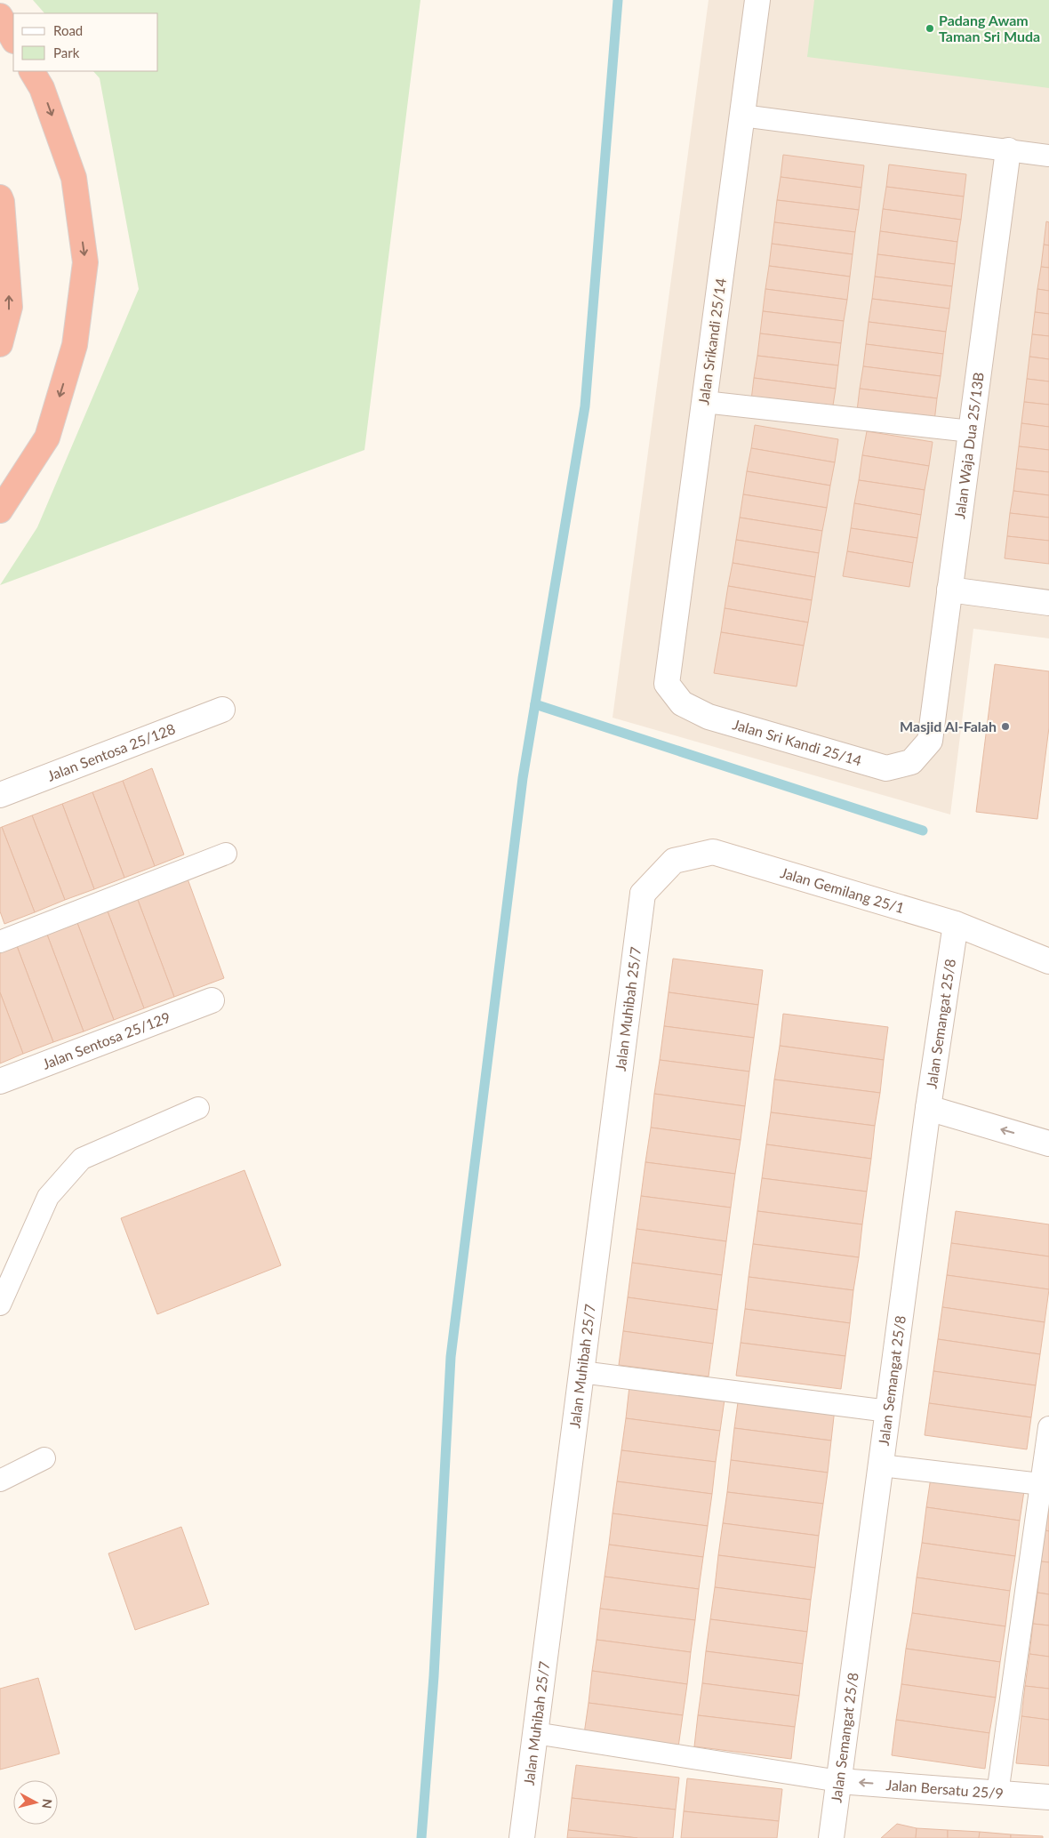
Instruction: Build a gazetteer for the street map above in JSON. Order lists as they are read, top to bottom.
{
  "streets": {
    "street": [
      "Jalan Srikandi 25/14",
      "Jalan Waja Dua 25/13B",
      "Jalan Sri Kandi 25/14",
      "Jalan Sentosa 25/128",
      "Jalan Gemilang 25/1",
      "Jalan Muhibah 25/7",
      "Jalan Semangat 25/8",
      "Jalan Sentosa 25/129",
      "Jalan Bersatu 25/9"
    ]
  },
  "crossings": [
    ["Jalan Srikandi 25/14", "Jalan Sri Kandi 25/14"],
    ["Jalan Waja Dua 25/13B", "Jalan Sri Kandi 25/14"],
    ["Jalan Gemilang 25/1", "Jalan Muhibah 25/7"],
    ["Jalan Gemilang 25/1", "Jalan Semangat 25/8"],
    ["Jalan Semangat 25/8", "Jalan Bersatu 25/9"]
  ],
  "one_way": ["Jalan Bersatu 25/9"],
  "places": ["Padang Awam Taman Sri Muda", "Masjid Al-Falah"],
  "legend": ["Road", "Park"],
  "north": "right"
}
